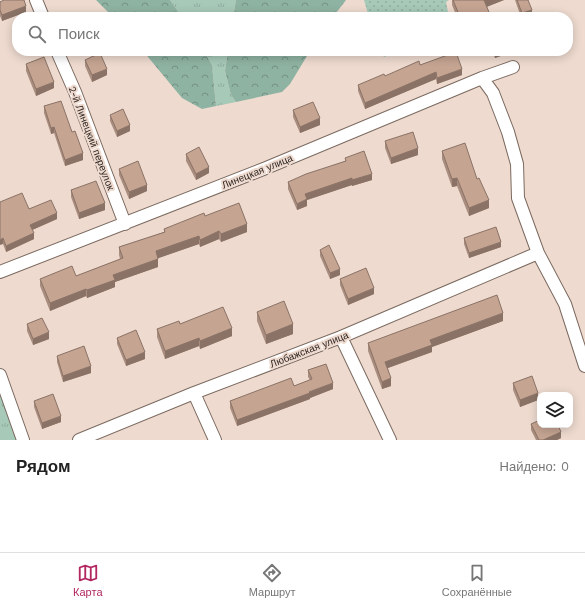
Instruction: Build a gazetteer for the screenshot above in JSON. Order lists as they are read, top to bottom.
{
  "streets": {
    "street": ["2-й Линецкий переулок", "Линецкая улица", "Любажская улица"]
  },
  "crossings": [
    ["2-й Линецкий переулок", "Линецкая улица"]
  ],
  "page": {
    "search": "Поиск",
    "heading": ["Рядом", "Найдено: 0"],
    "nav": ["Карта", "Маршрут", "Сохранённые"]
  }
}
